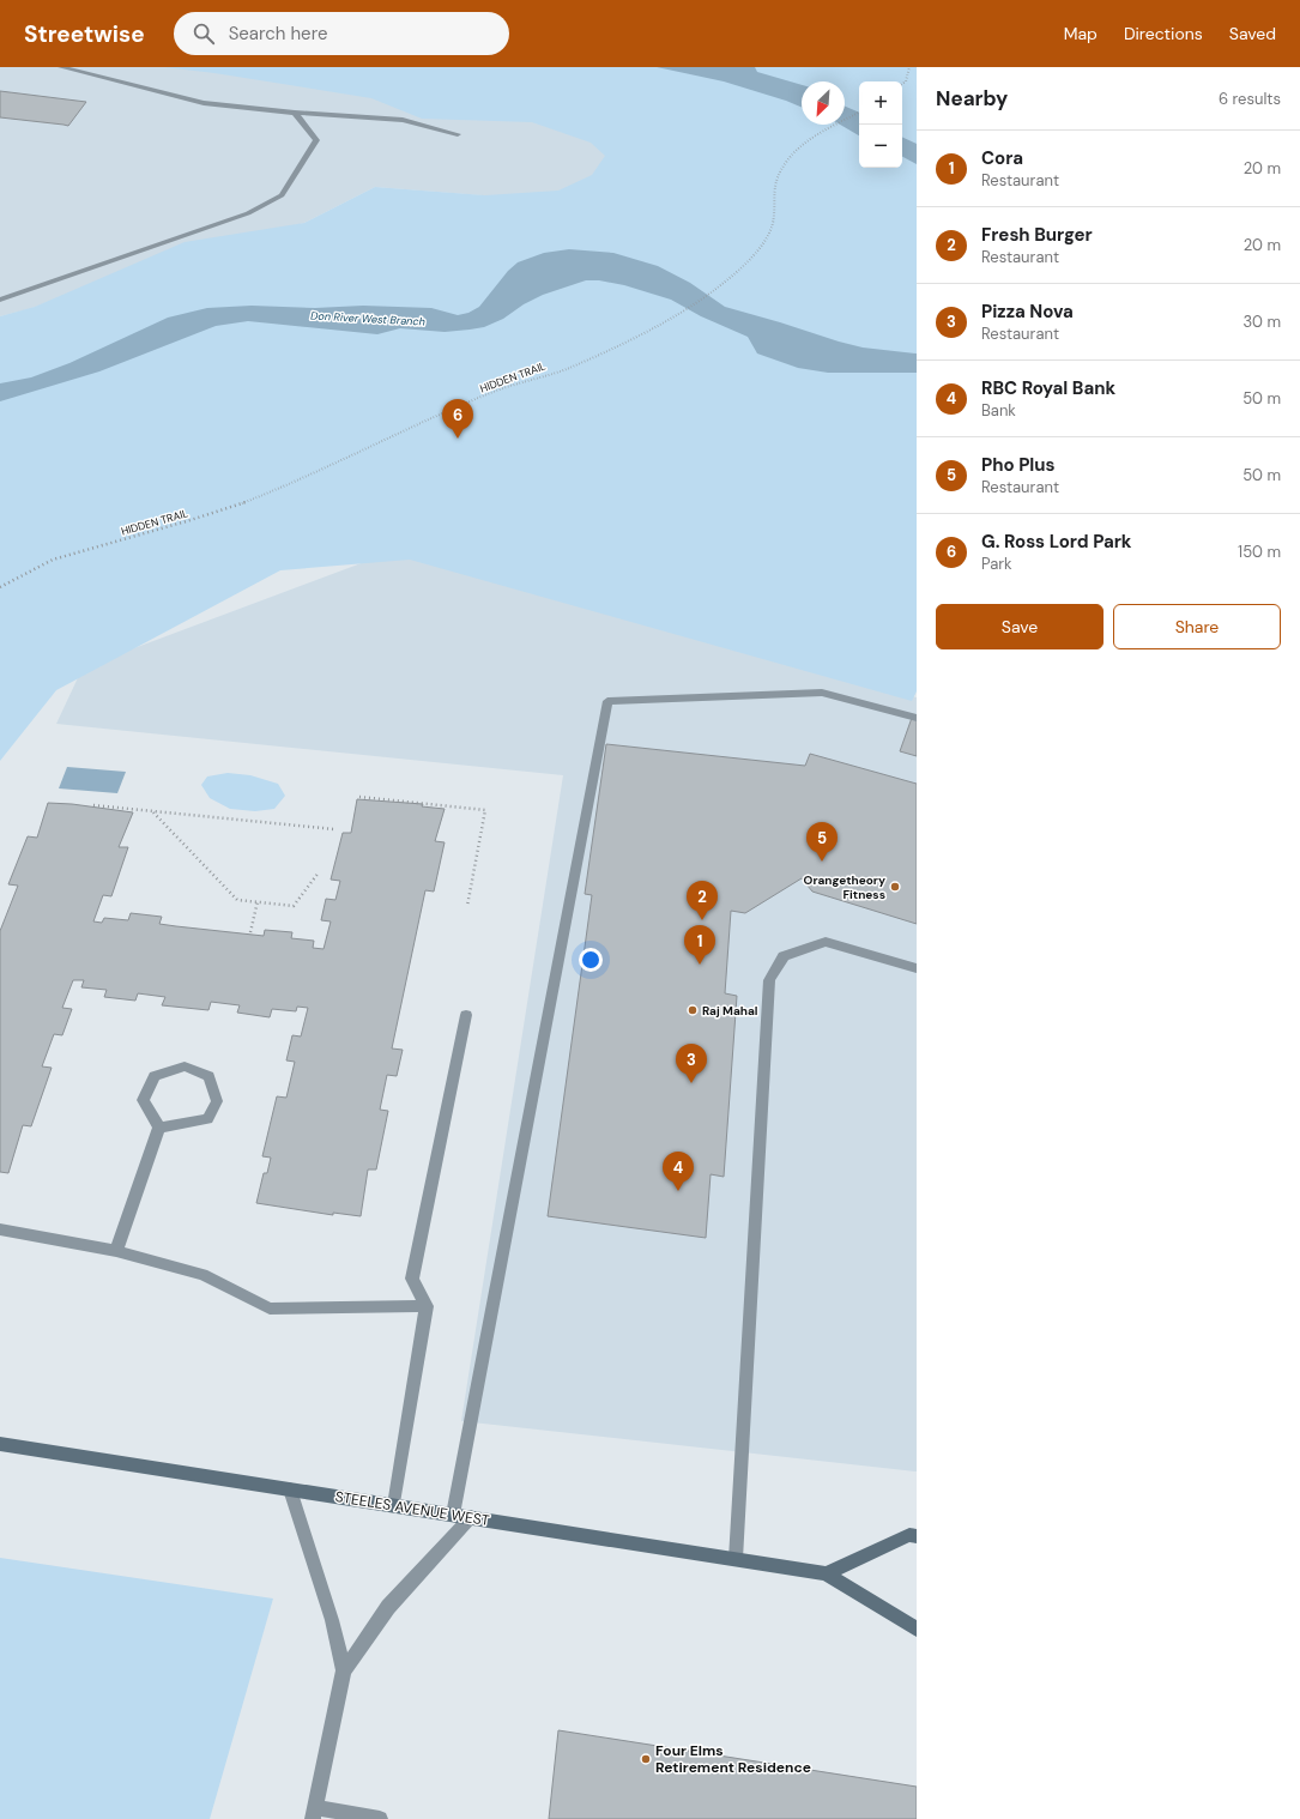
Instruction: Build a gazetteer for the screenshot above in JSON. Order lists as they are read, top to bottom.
{
  "streets": {
    "main road": ["STEELES AVENUE WEST"],
    "path": ["HIDDEN TRAIL"]
  },
  "water": ["Don River West Branch"],
  "places": ["Orangetheory Fitness", "Raj Mahal", "Four Elms Retirement Residence"],
  "north": "bottom left",
  "page": {
    "header": "Streetwise",
    "search": "Search here",
    "nav": ["Map", "Directions", "Saved"],
    "heading": ["Nearby", "6 results"],
    "map_buttons": ["+", "−"],
    "list": [
      {
        "mark": "1",
        "name": "Cora",
        "note": "Restaurant",
        "value": "20 m"
      },
      {
        "mark": "2",
        "name": "Fresh Burger",
        "note": "Restaurant",
        "value": "20 m"
      },
      {
        "mark": "3",
        "name": "Pizza Nova",
        "note": "Restaurant",
        "value": "30 m"
      },
      {
        "mark": "4",
        "name": "RBC Royal Bank",
        "note": "Bank",
        "value": "50 m"
      },
      {
        "mark": "5",
        "name": "Pho Plus",
        "note": "Restaurant",
        "value": "50 m"
      },
      {
        "mark": "6",
        "name": "G. Ross Lord Park",
        "note": "Park",
        "value": "150 m"
      }
    ],
    "pins": [
      "6",
      "5",
      "2",
      "1",
      "3",
      "4"
    ],
    "buttons": ["Save", "Share"]
  }
}
